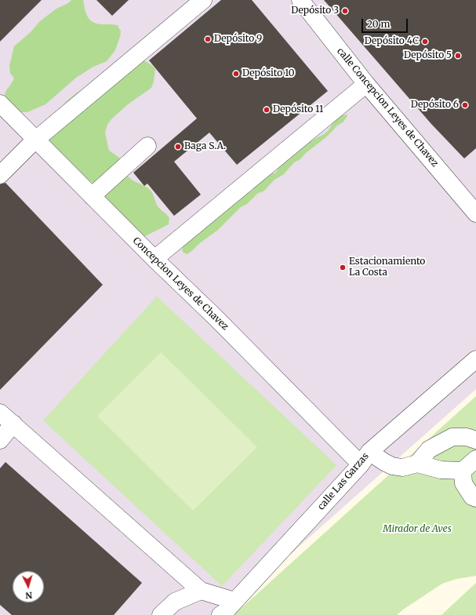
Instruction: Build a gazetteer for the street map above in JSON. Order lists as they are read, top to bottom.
{
  "streets": {
    "lane": ["calle Concepcion Leyes de Chavez", "Concepcion Leyes de Chavez", "calle Las Garzas"]
  },
  "crossings": [
    ["Concepcion Leyes de Chavez", "calle Las Garzas"]
  ],
  "parks": ["Mirador de Aves"],
  "places": [
    "Depósito 3",
    "Depósito 9",
    "Depósito 4C",
    "Depósito 5",
    "Depósito 10",
    "Depósito 6",
    "Depósito 11",
    "Baga S.A.",
    "Estacionamiento La Costa"
  ],
  "scale_bar": "20 m",
  "north": "bottom"
}
